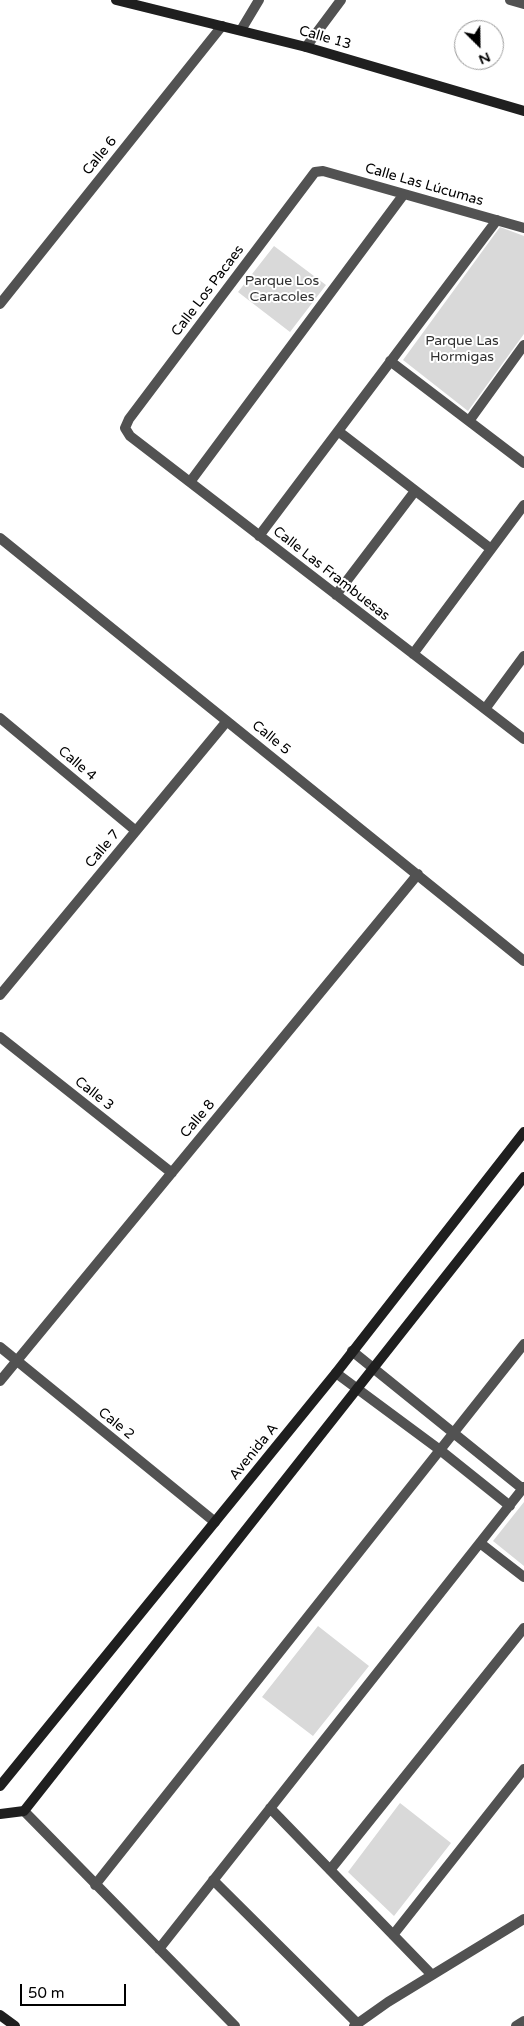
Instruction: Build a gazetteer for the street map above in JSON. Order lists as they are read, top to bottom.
{
  "streets": {
    "street": [
      "Calle 13",
      "Calle 6",
      "Calle Las Lúcumas",
      "Calle Los Pacaes",
      "Calle Las Frambuesas",
      "Calle 5",
      "Calle 4",
      "Calle 7",
      "Calle 3",
      "Calle 8",
      "Cale 2",
      "Avenida A"
    ]
  },
  "crossings": [
    ["Calle 13", "Calle 6"],
    ["Calle Las Lúcumas", "Calle Los Pacaes"],
    ["Calle Los Pacaes", "Calle Las Frambuesas"],
    ["Calle 5", "Calle 7"],
    ["Calle 5", "Calle 8"],
    ["Calle 4", "Calle 7"],
    ["Calle 3", "Calle 8"],
    ["Calle 8", "Cale 2"],
    ["Cale 2", "Avenida A"]
  ],
  "parks": ["Parque Los Caracoles", "Parque Las Hormigas"],
  "scale_bar": "50 m",
  "north": "bottom right"
}
